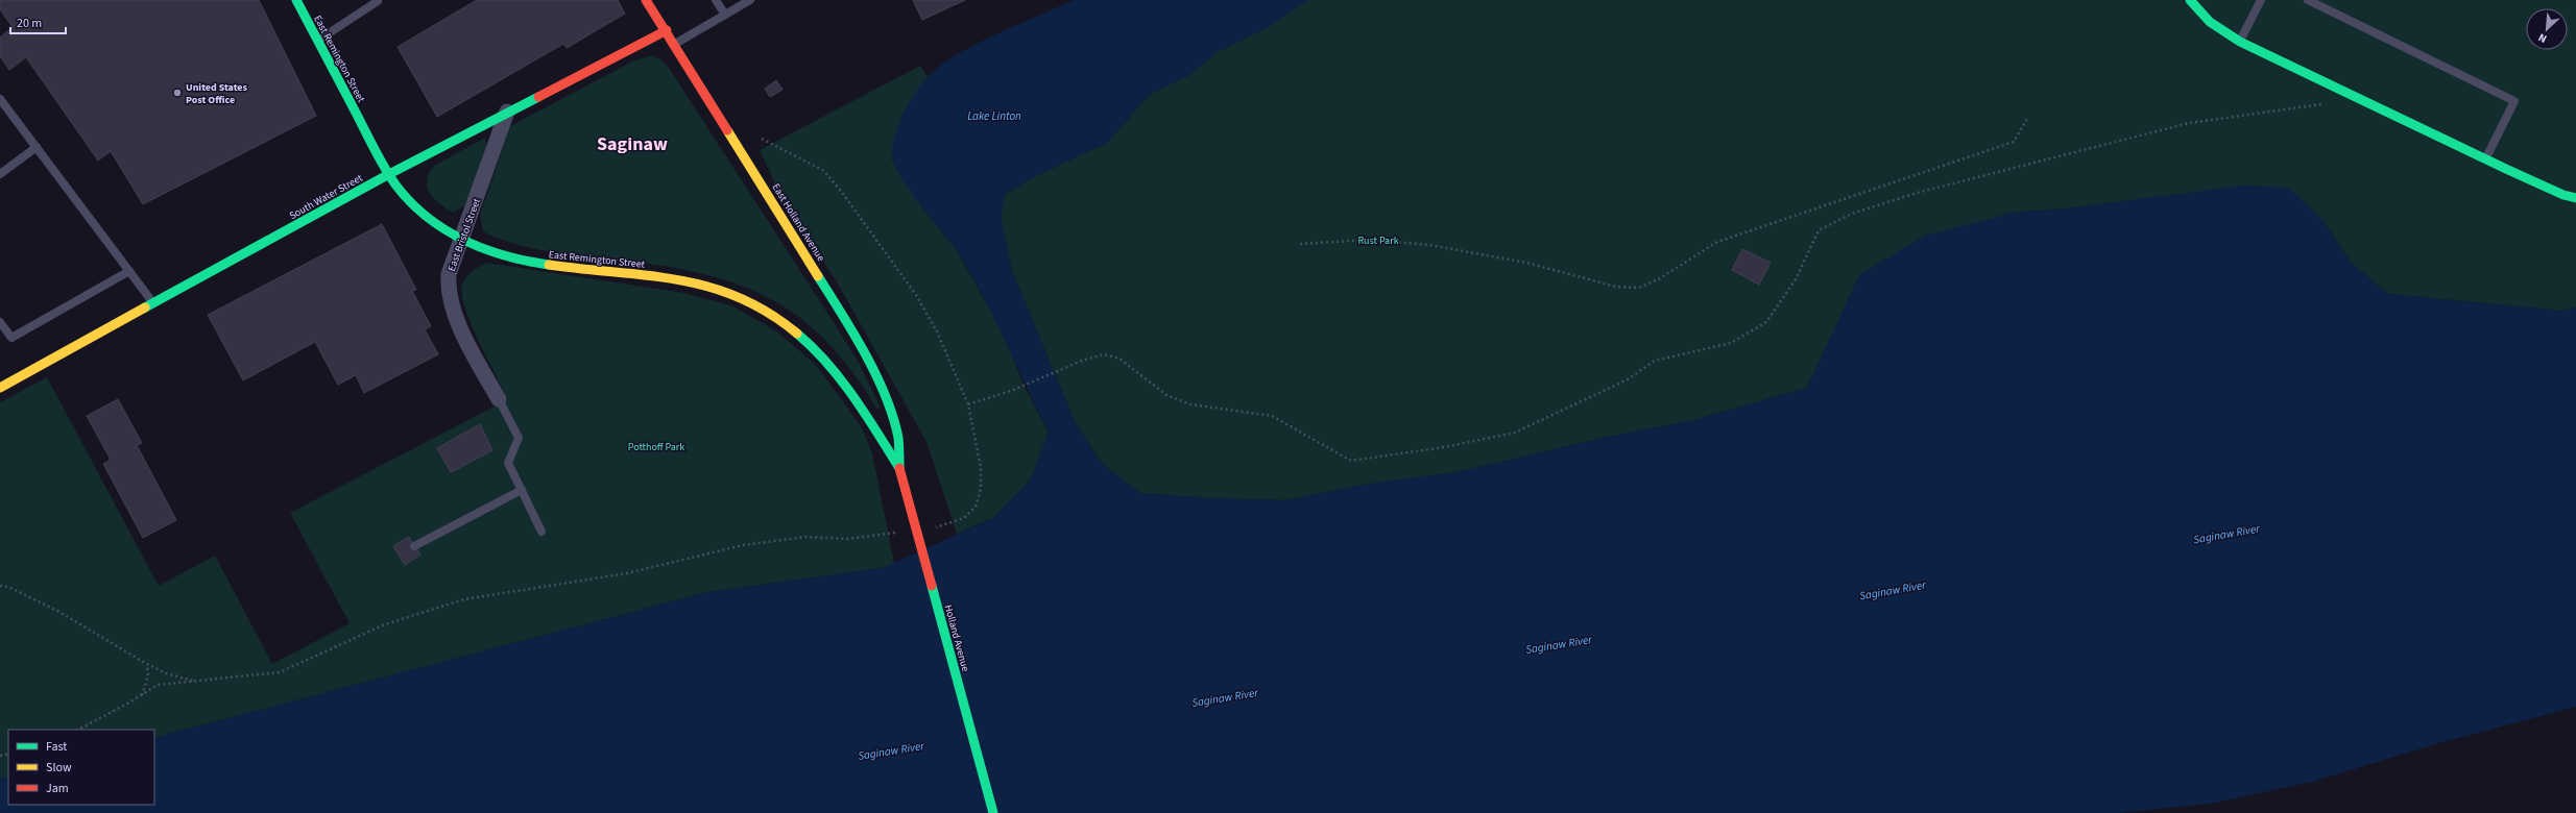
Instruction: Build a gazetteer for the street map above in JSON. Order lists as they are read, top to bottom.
{
  "streets": {
    "main road": [
      "East Remington Street",
      "South Water Street",
      "East Holland Avenue",
      "Holland Avenue"
    ],
    "street": ["East Bristol Street"]
  },
  "crossings": [
    ["East Remington Street", "South Water Street"],
    ["East Remington Street", "East Holland Avenue"],
    ["East Remington Street", "East Bristol Street"],
    ["East Remington Street", "Holland Avenue"],
    ["South Water Street", "East Holland Avenue"],
    ["South Water Street", "East Bristol Street"],
    ["East Holland Avenue", "Holland Avenue"]
  ],
  "districts": ["Saginaw"],
  "water": ["Lake Linton", "Saginaw River"],
  "parks": ["Rust Park", "Potthoff Park"],
  "places": ["United States Post Office"],
  "legend": ["Fast", "Slow", "Jam"],
  "scale_bar": "20 m",
  "north": "bottom left"
}
